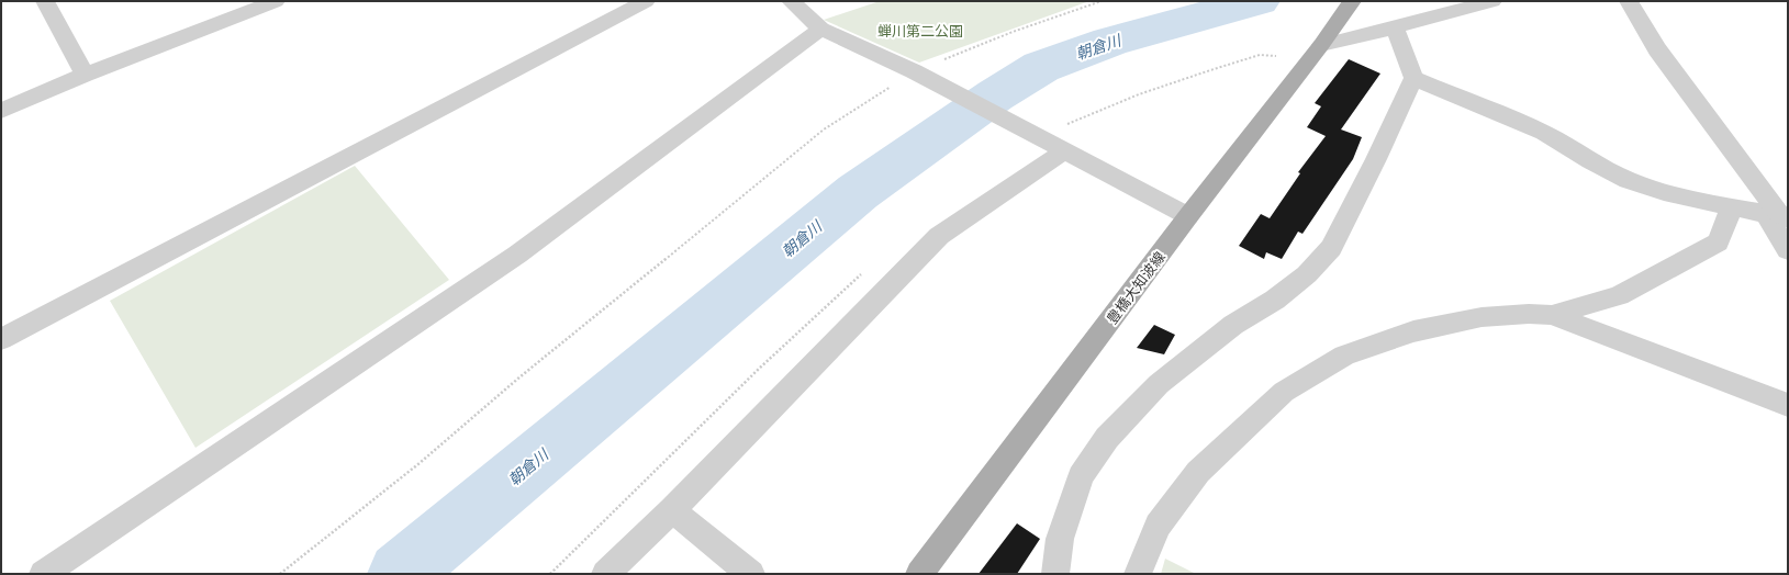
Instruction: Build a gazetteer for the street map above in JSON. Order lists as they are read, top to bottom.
{
  "streets": {
    "main road": ["豊橋大知波線"]
  },
  "water": ["朝倉川"],
  "parks": ["蝉川第二公園"]
}
